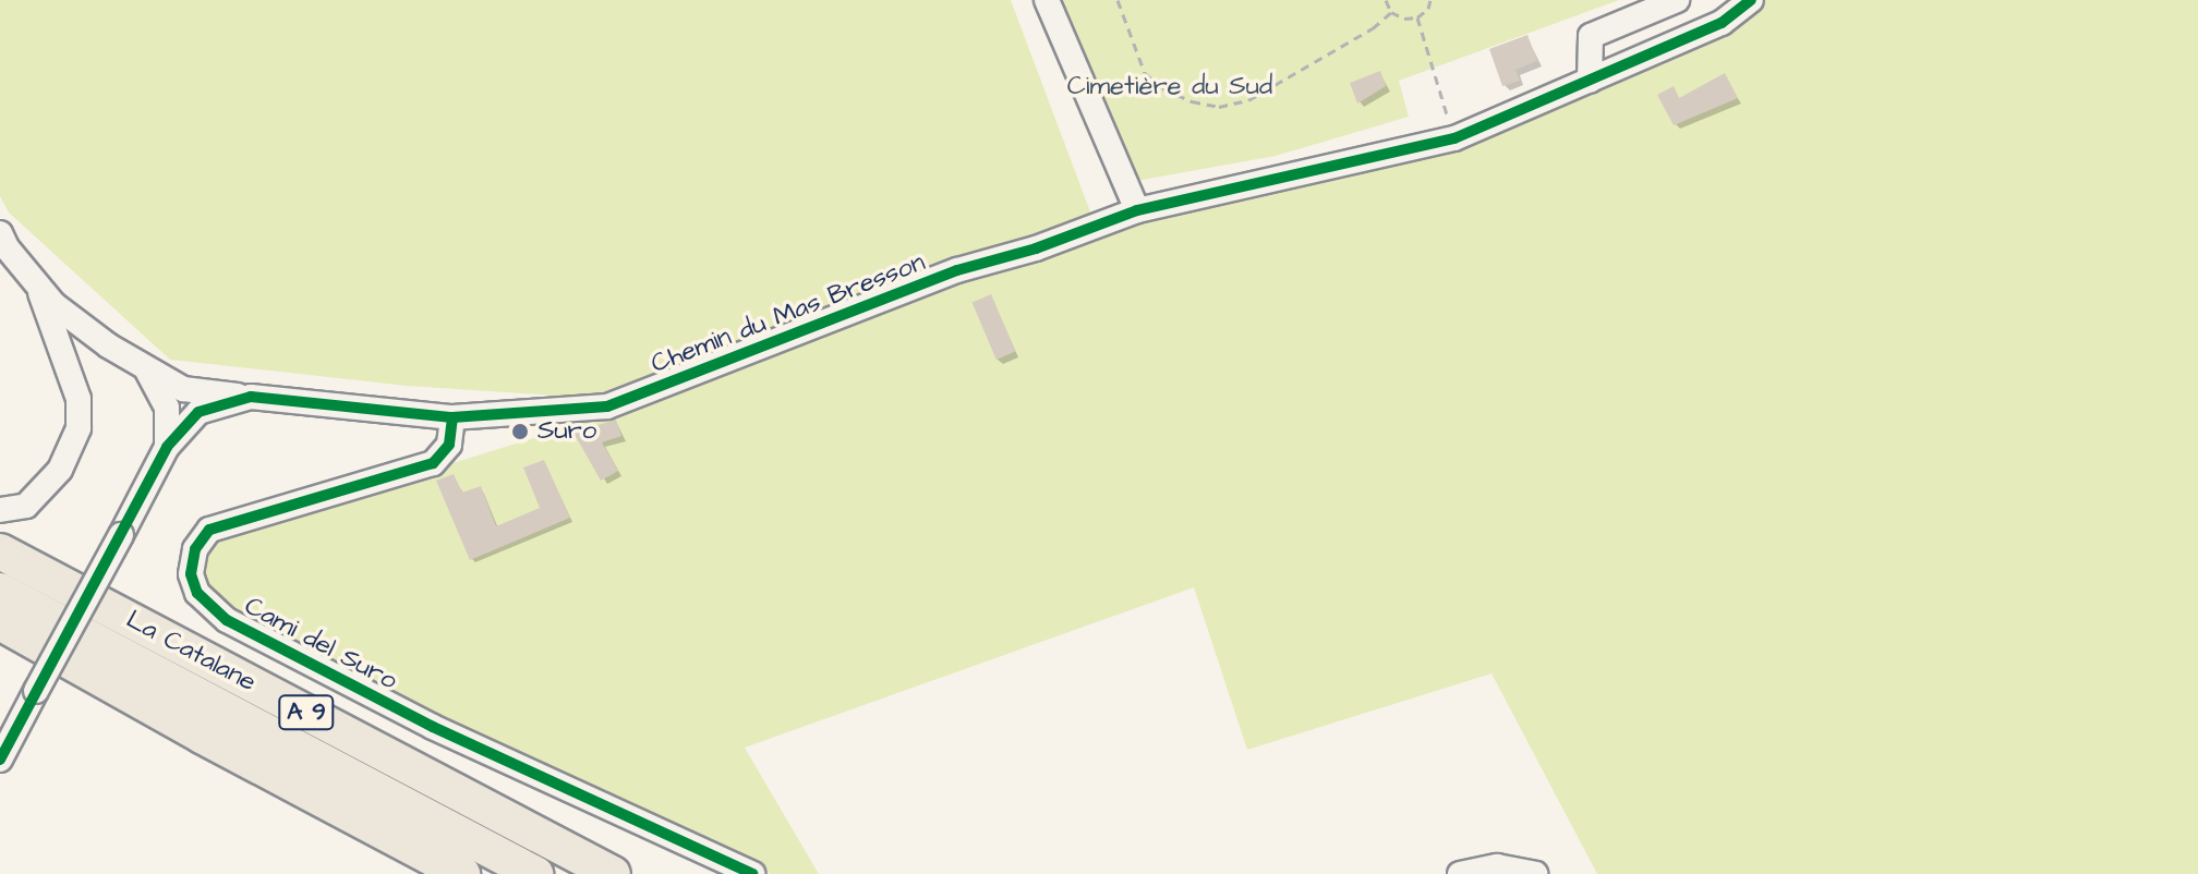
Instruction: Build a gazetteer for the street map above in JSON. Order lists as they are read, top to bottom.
{
  "streets": {
    "highway": ["La Catalane", "A 9"],
    "street": ["Chemin du Mas Bresson", "Cami del Suro"]
  },
  "crossings": [
    ["Chemin du Mas Bresson", "Cami del Suro"]
  ],
  "parks": ["Cimetière du Sud"],
  "places": ["Suro"]
}
